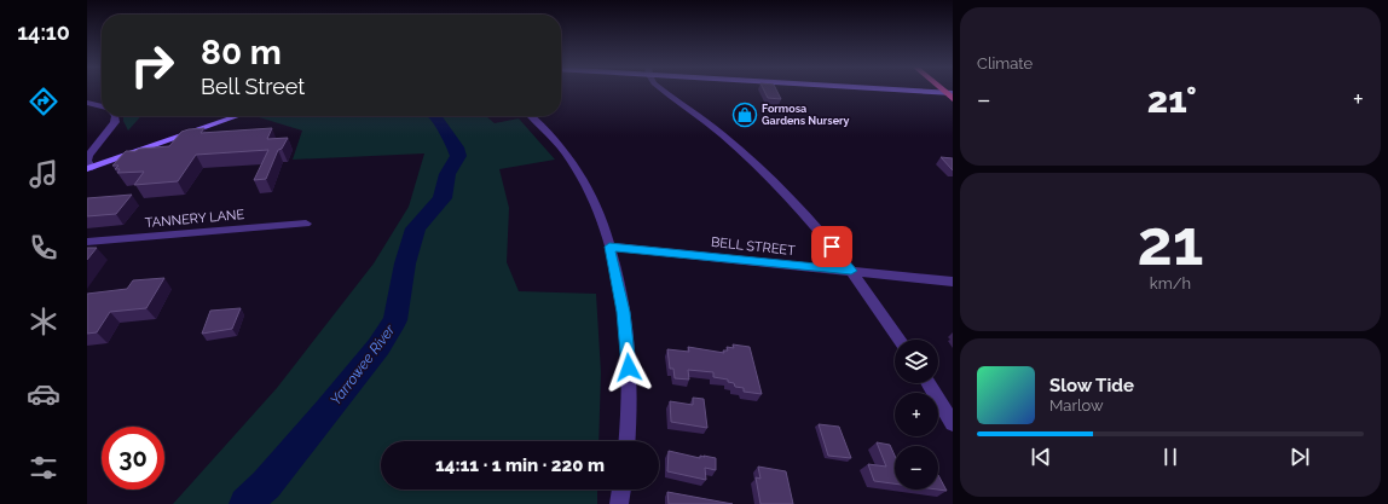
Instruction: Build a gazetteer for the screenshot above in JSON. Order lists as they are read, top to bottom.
{
  "streets": {
    "street": ["TANNERY LANE", "BELL STREET"]
  },
  "water": ["Yarrowee River"],
  "places": {
    "shop": ["Formosa Gardens Nursery"]
  },
  "page": {
    "tabs": "14:10",
    "tile": [
      "Climate",
      ["21", "km/h"]
    ],
    "turn": ["80 m", "Bell Street"],
    "heat": ["−", "21°", "+"],
    "map_buttons": ["+", "−"],
    "song": ["Slow Tide", "Marlow"],
    "limit": "30",
    "trip": "14:11 · 1 min · 220 m"
  }
}
